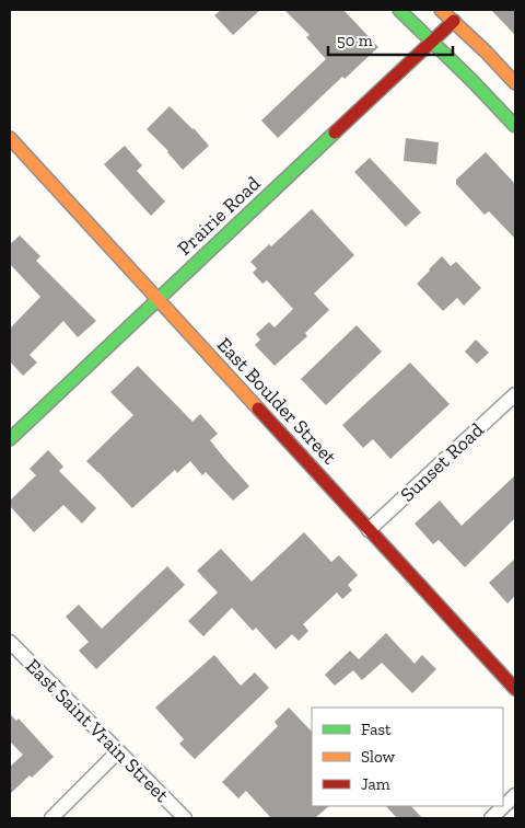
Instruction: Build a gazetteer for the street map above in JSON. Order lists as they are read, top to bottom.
{
  "streets": {
    "street": [
      "Prairie Road",
      "East Boulder Street",
      "Sunset Road",
      "East Saint Vrain Street"
    ]
  },
  "crossings": [
    ["Prairie Road", "East Boulder Street"],
    ["East Boulder Street", "Sunset Road"]
  ],
  "legend": ["Fast", "Slow", "Jam"],
  "scale_bar": "50 m"
}
